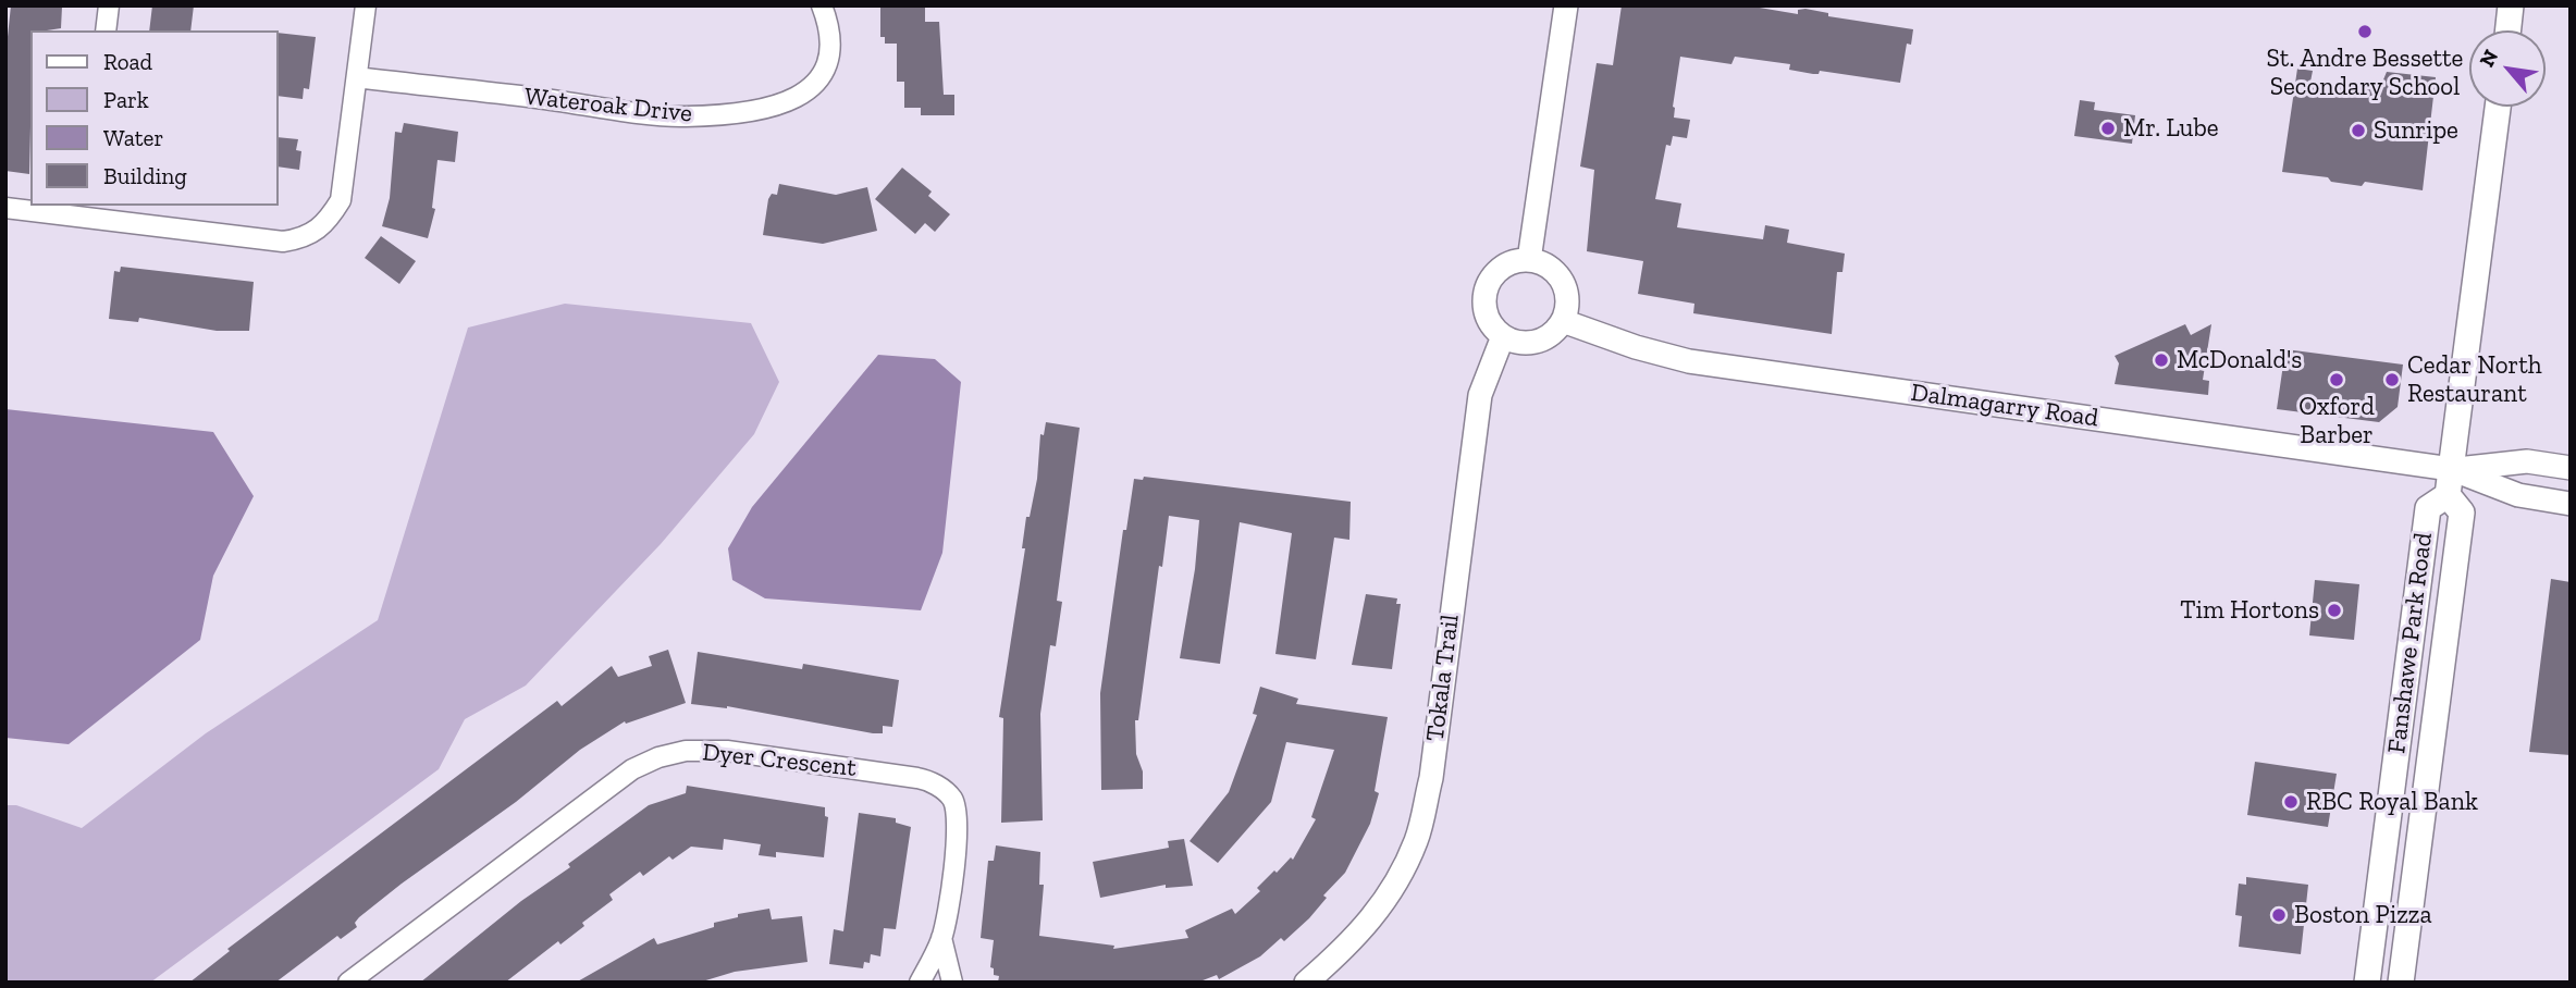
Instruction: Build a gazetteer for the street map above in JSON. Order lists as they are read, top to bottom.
{
  "streets": {
    "main road": ["Fanshawe Park Road"],
    "street": [
      "Wateroak Drive",
      "Dalmagarry Road",
      "Tokala Trail",
      "Dyer Crescent"
    ]
  },
  "crossings": [
    ["Dalmagarry Road", "Fanshawe Park Road"],
    ["Dalmagarry Road", "Tokala Trail"]
  ],
  "places": [
    "St. Andre Bessette Secondary School",
    "Mr. Lube",
    "Sunripe",
    "McDonald's",
    "Oxford Barber",
    "Cedar North Restaurant",
    "Tim Hortons",
    "RBC Royal Bank",
    "Boston Pizza"
  ],
  "legend": [
    "Road",
    "Park",
    "Water",
    "Building"
  ],
  "north": "top left"
}
